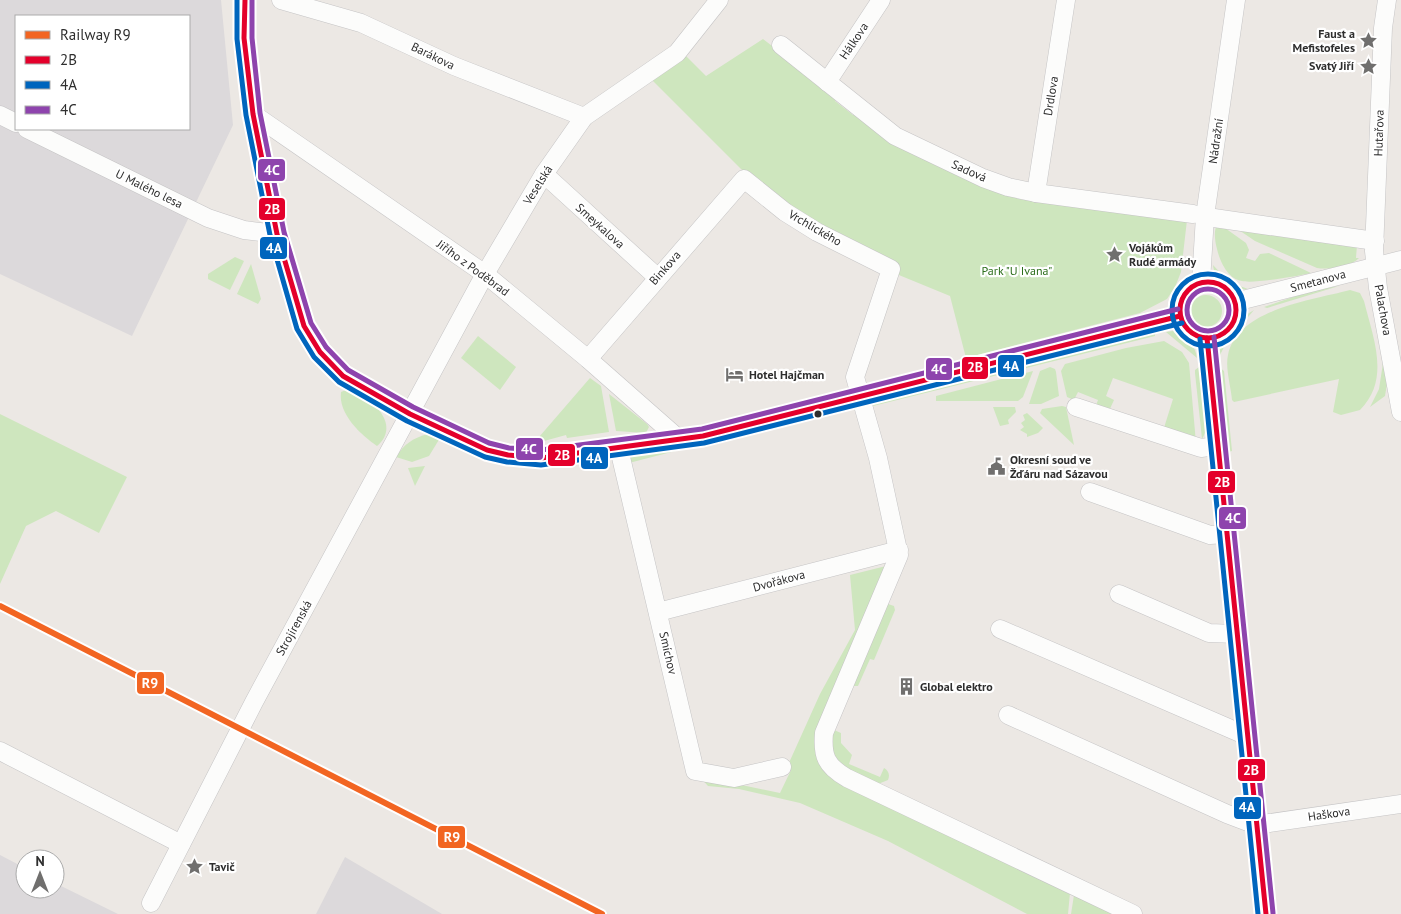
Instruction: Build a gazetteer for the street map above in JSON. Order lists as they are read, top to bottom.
{
  "streets": {
    "street": [
      "Hálkova",
      "Barákova",
      "Drdlova",
      "Hutařova",
      "Nádražní",
      "Sadová",
      "Veselská",
      "U Malého lesa",
      "Smeykalova",
      "Vrchlického",
      "Jiřího z Poděbrad",
      "Binkova",
      "Smetanova",
      "Palachova",
      "Dvořákova",
      "Strojírenská",
      "Smíchov",
      "Haškova"
    ]
  },
  "crossings": [
    ["Hálkova", "Sadová"],
    ["Barákova", "Veselská"],
    ["Drdlova", "Sadová"],
    ["Hutařova", "Smetanova"],
    ["Hutařova", "Palachova"],
    ["Nádražní", "Smetanova"],
    ["Veselská", "Smeykalova"],
    ["Veselská", "Jiřího z Poděbrad"],
    ["Veselská", "Strojírenská"],
    ["Smeykalova", "Binkova"],
    ["Vrchlického", "Binkova"],
    ["Jiřího z Poděbrad", "Binkova"],
    ["Smetanova", "Palachova"],
    ["Dvořákova", "Smíchov"]
  ],
  "parks": ["Park \"U Ivana\""],
  "places": {
    "place": [
      "Faust a Mefistofeles",
      "Svatý Jiří",
      "Vojákům Rudé armády",
      "Tavič"
    ],
    "hotel": ["Hotel Hajčman"],
    "public building": ["Okresní soud ve Žďáru nad Sázavou"],
    "building": ["Global elektro"]
  },
  "lines": [
    "transit line 2B",
    "transit line 4A",
    "transit line 4C",
    "rail line R9"
  ],
  "legend": [
    "Railway R9",
    "2B",
    "4A",
    "4C"
  ],
  "north": "top"
}
